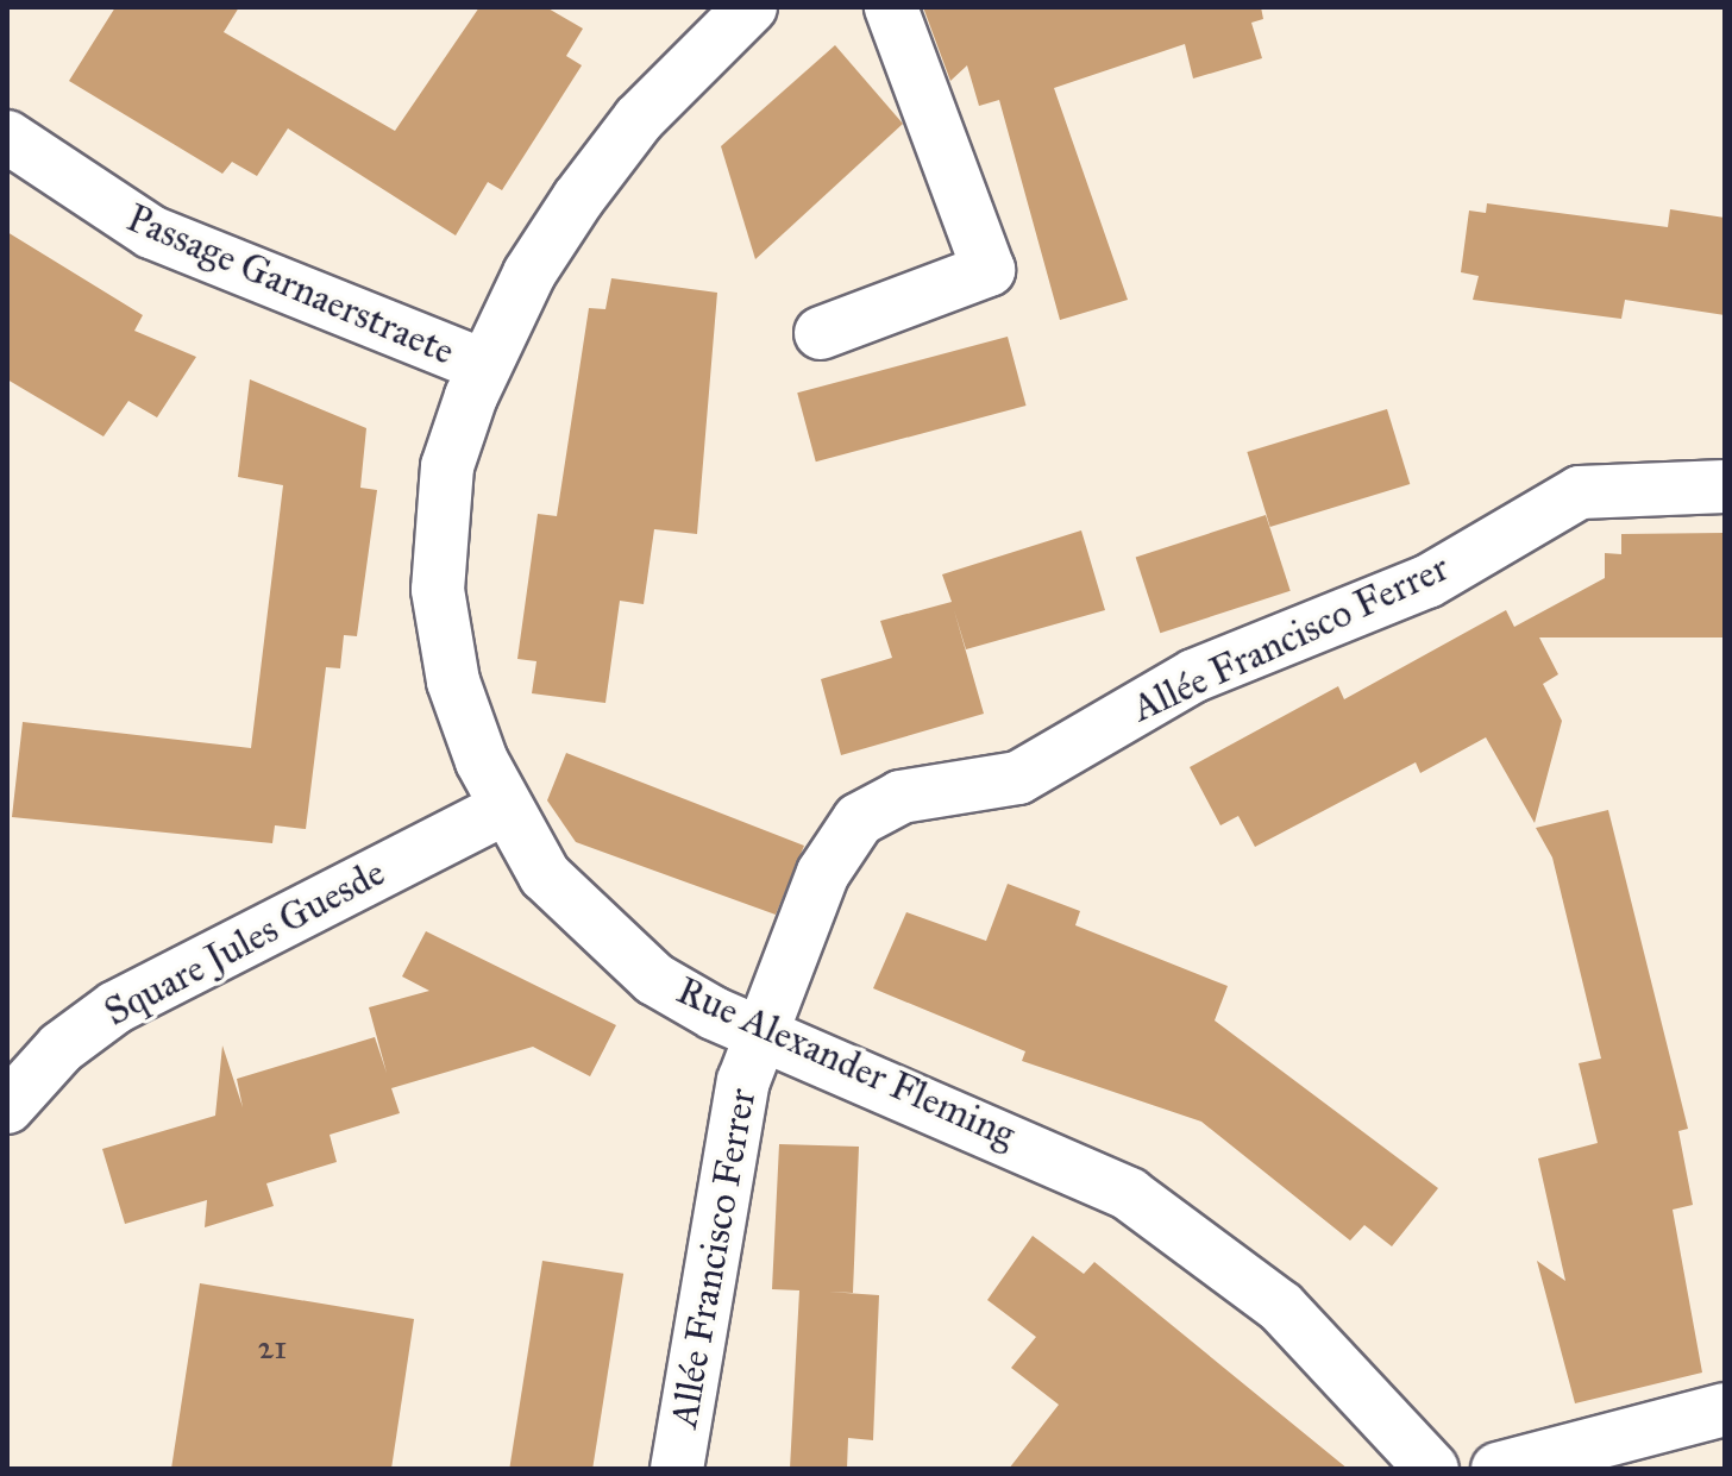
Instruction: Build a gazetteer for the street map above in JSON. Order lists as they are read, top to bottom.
{
  "streets": {
    "street": [
      "Passage Garnaerstraete",
      "Allée Francisco Ferrer",
      "Square Jules Guesde",
      "Rue Alexander Fleming"
    ]
  },
  "crossings": [
    ["Passage Garnaerstraete", "Rue Alexander Fleming"],
    ["Allée Francisco Ferrer", "Rue Alexander Fleming"],
    ["Square Jules Guesde", "Rue Alexander Fleming"]
  ],
  "house_numbers": ["21"]
}
